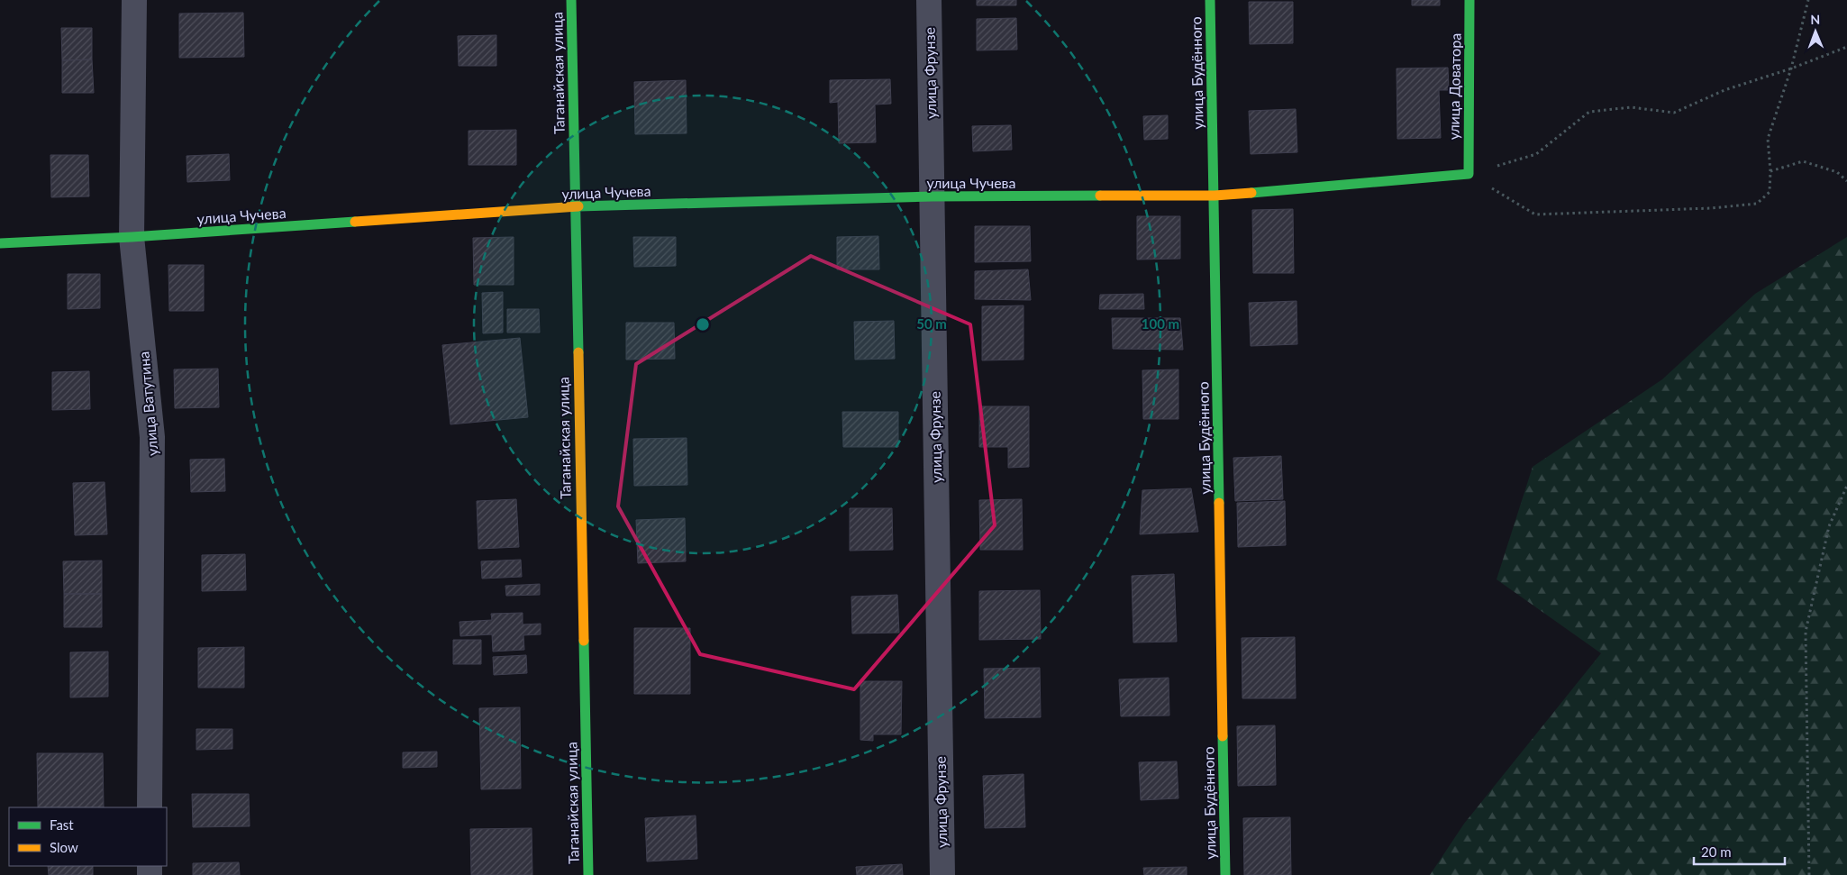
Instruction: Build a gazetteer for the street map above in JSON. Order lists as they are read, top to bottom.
{
  "streets": {
    "street": [
      "Таганайская улица",
      "улица Фрунзе",
      "улица Будённого",
      "улица Доватора",
      "улица Чучева",
      "улица Ватутина"
    ]
  },
  "crossings": [
    ["Таганайская улица", "улица Чучева"],
    ["улица Фрунзе", "улица Чучева"],
    ["улица Будённого", "улица Чучева"],
    ["улица Доватора", "улица Чучева"],
    ["улица Чучева", "улица Ватутина"]
  ],
  "legend": ["Fast", "Slow"],
  "scale_bar": "20 m",
  "north": "top",
  "rings": ["50 m", "100 m"]
}
